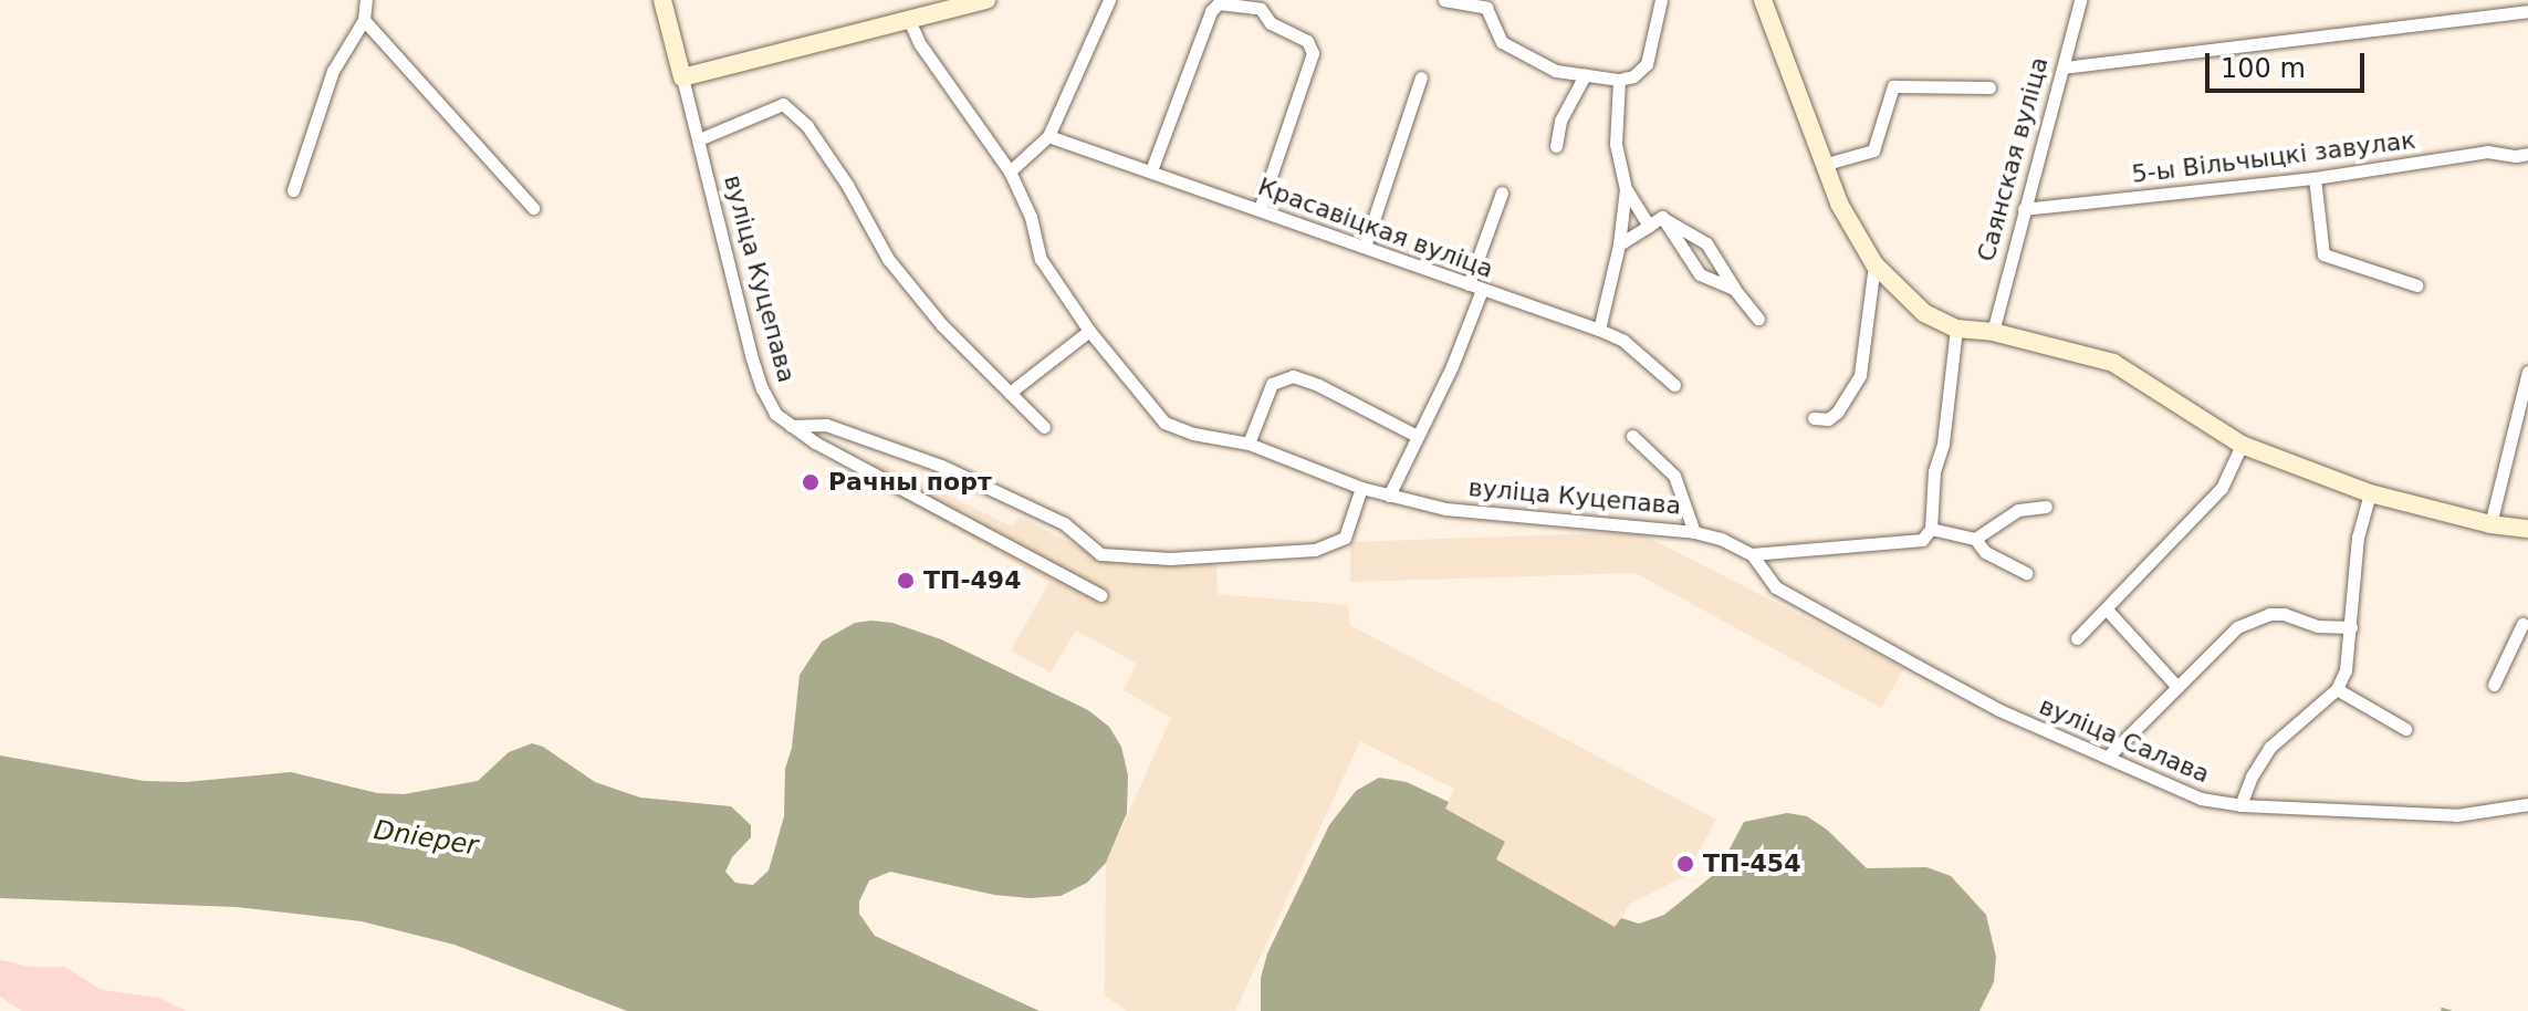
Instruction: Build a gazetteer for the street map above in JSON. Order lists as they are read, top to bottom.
{
  "streets": {
    "street": [
      "5-ы Вільчыцкі завулак",
      "Саянская вуліца",
      "Красавіцкая вуліца",
      "вуліца Куцепава",
      "вуліца Салава"
    ]
  },
  "crossings": [
    ["5-ы Вільчыцкі завулак", "Саянская вуліца"],
    ["вуліца Куцепава", "вуліца Салава"]
  ],
  "water": ["Dnieper"],
  "places": ["Рачны порт", "ТП-494", "ТП-454"],
  "scale_bar": "100 m"
}
